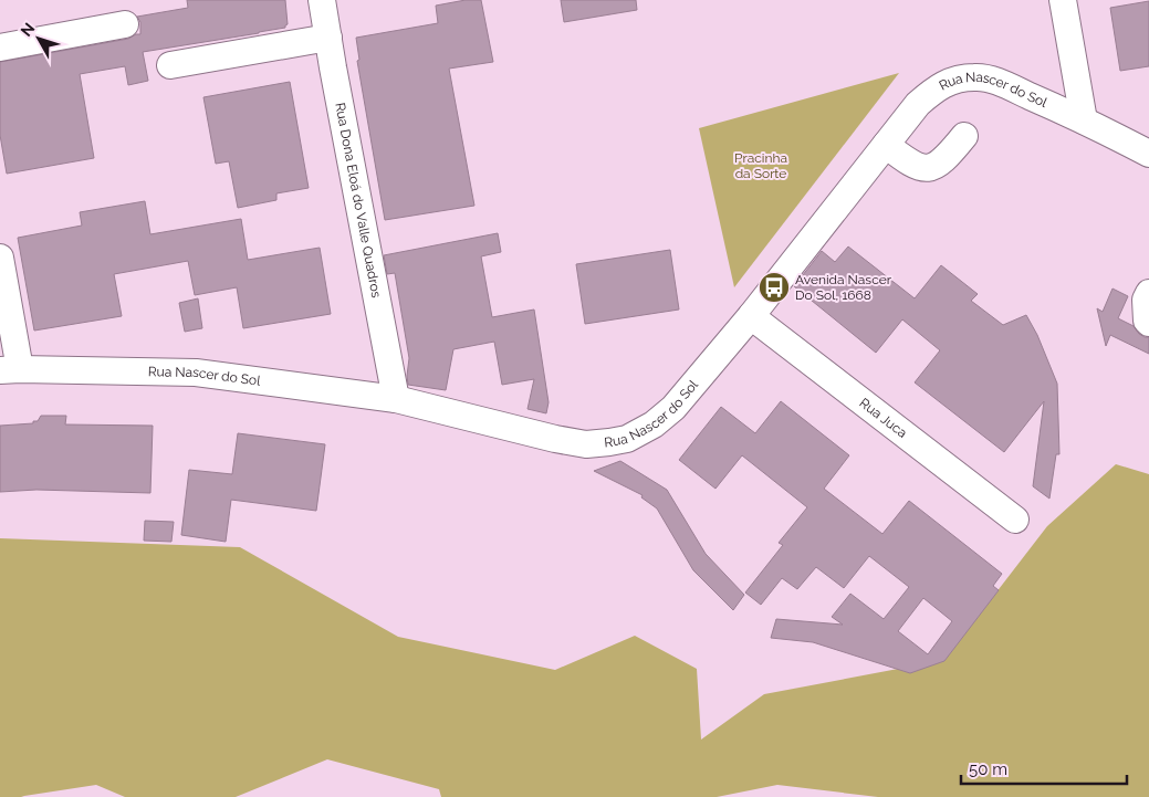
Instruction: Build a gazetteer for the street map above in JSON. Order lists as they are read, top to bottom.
{
  "streets": {
    "street": ["Rua Nascer do Sol", "Rua Dona Eloá do Valle Quadros", "Rua Juca"]
  },
  "crossings": [
    ["Rua Nascer do Sol", "Rua Dona Eloá do Valle Quadros"],
    ["Rua Nascer do Sol", "Rua Juca"]
  ],
  "parks": ["Pracinha da Sorte"],
  "places": {
    "bus stop": ["Avenida Nascer Do Sol, 1668"]
  },
  "scale_bar": "50 m",
  "north": "top left"
}
